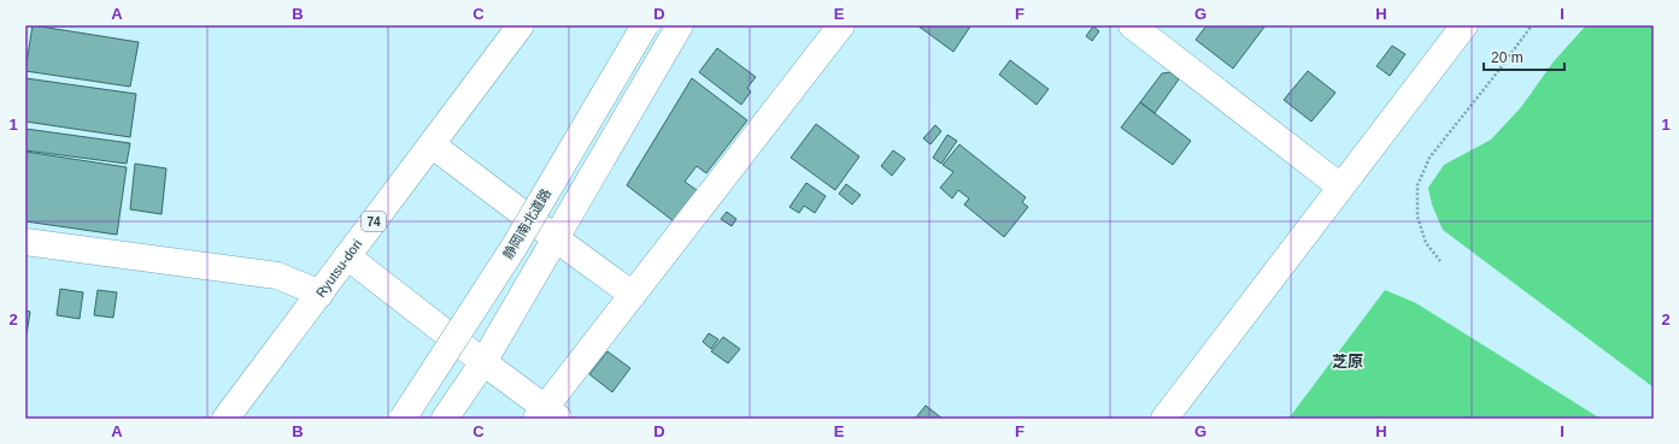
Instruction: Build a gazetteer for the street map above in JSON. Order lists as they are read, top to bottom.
{
  "streets": {
    "main road": ["74", "静岡南北道路", "Ryutsu-dori"]
  },
  "districts": ["芝原"],
  "scale_bar": "20 m",
  "grid": {
    "columns": [
      "A",
      "B",
      "C",
      "D",
      "E",
      "F",
      "G",
      "H",
      "I"
    ],
    "rows": ["1", "2"]
  }
}
